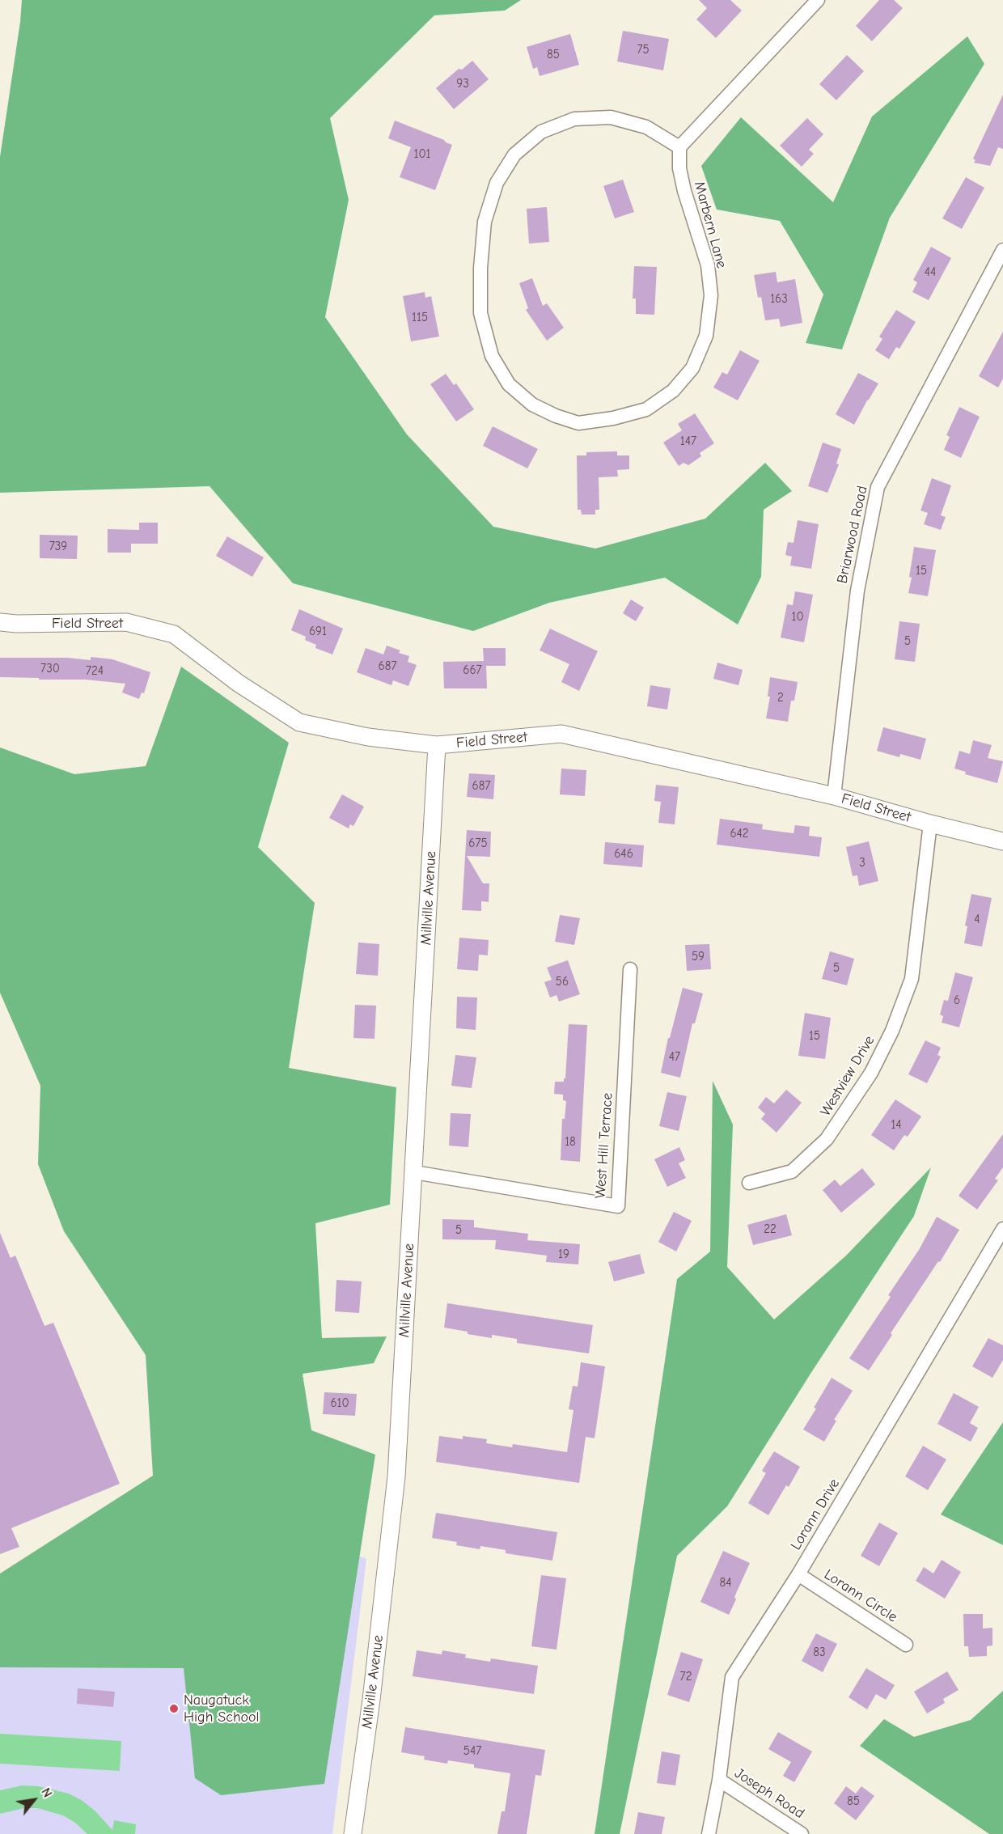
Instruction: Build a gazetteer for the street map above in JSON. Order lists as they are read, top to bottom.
{
  "streets": {
    "street": [
      "Marbern Lane",
      "Briarwood Road",
      "Field Street",
      "Millville Avenue",
      "Westview Drive",
      "West Hill Terrace",
      "Lorann Drive",
      "Lorann Circle",
      "Joseph Road"
    ]
  },
  "crossings": [
    ["Briarwood Road", "Field Street"],
    ["Field Street", "Millville Avenue"],
    ["Field Street", "Westview Drive"],
    ["Millville Avenue", "West Hill Terrace"],
    ["Lorann Drive", "Lorann Circle"],
    ["Lorann Drive", "Joseph Road"]
  ],
  "places": ["Naugatuck High School"],
  "house_numbers": [
    "75",
    "85",
    "93",
    "101",
    "44",
    "163",
    "115",
    "147",
    "739",
    "15",
    "10",
    "691",
    "5",
    "687",
    "730",
    "667",
    "724",
    "2",
    "687",
    "642",
    "675",
    "646",
    "3",
    "4",
    "59",
    "5",
    "56",
    "6",
    "15",
    "47",
    "14",
    "18",
    "22",
    "5",
    "19",
    "610",
    "84",
    "83",
    "72",
    "547",
    "85"
  ],
  "north": "top right"
}
